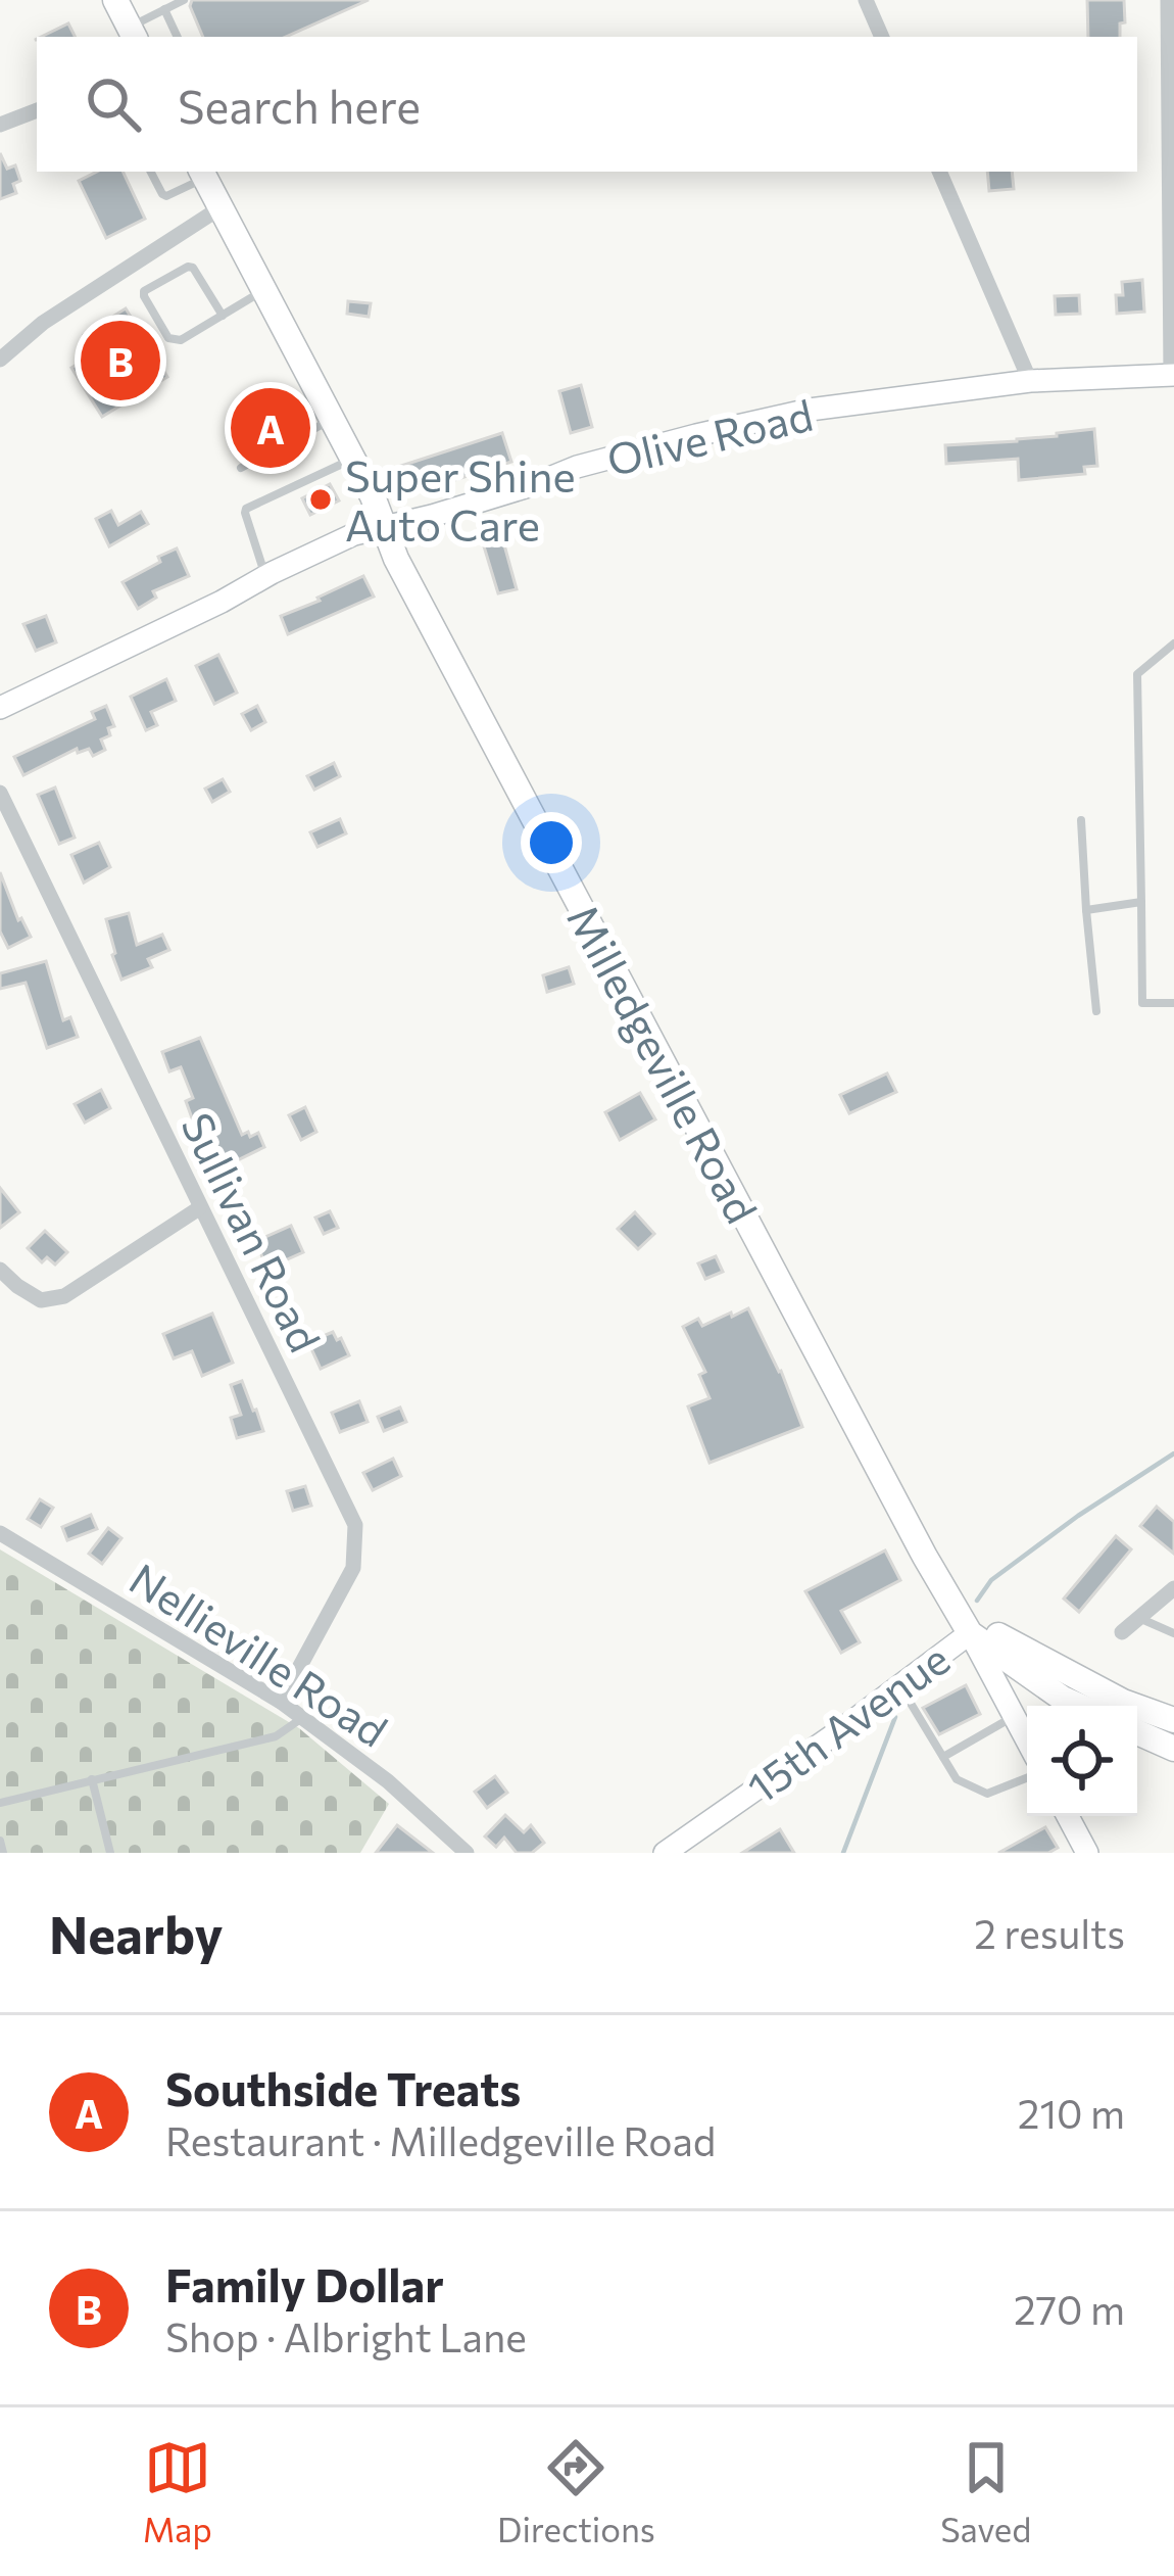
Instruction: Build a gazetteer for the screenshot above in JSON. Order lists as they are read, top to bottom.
{
  "streets": {
    "main road": ["Milledgeville Road"],
    "street": [
      "Olive Road",
      "Sullivan Road",
      "Nellieville Road",
      "15th Avenue"
    ]
  },
  "crossings": [
    ["Olive Road", "Milledgeville Road"],
    ["Milledgeville Road", "15th Avenue"],
    ["Sullivan Road", "Nellieville Road"]
  ],
  "places": ["Super Shine Auto Care"],
  "page": {
    "search": "Search here",
    "pins": ["B", "A"],
    "heading": ["Nearby", "2 results"],
    "list": [
      {
        "mark": "A",
        "name": "Southside Treats",
        "note": "Restaurant · Milledgeville Road",
        "value": "210 m"
      },
      {
        "mark": "B",
        "name": "Family Dollar",
        "note": "Shop · Albright Lane",
        "value": "270 m"
      }
    ],
    "nav": ["Map", "Directions", "Saved"]
  }
}
